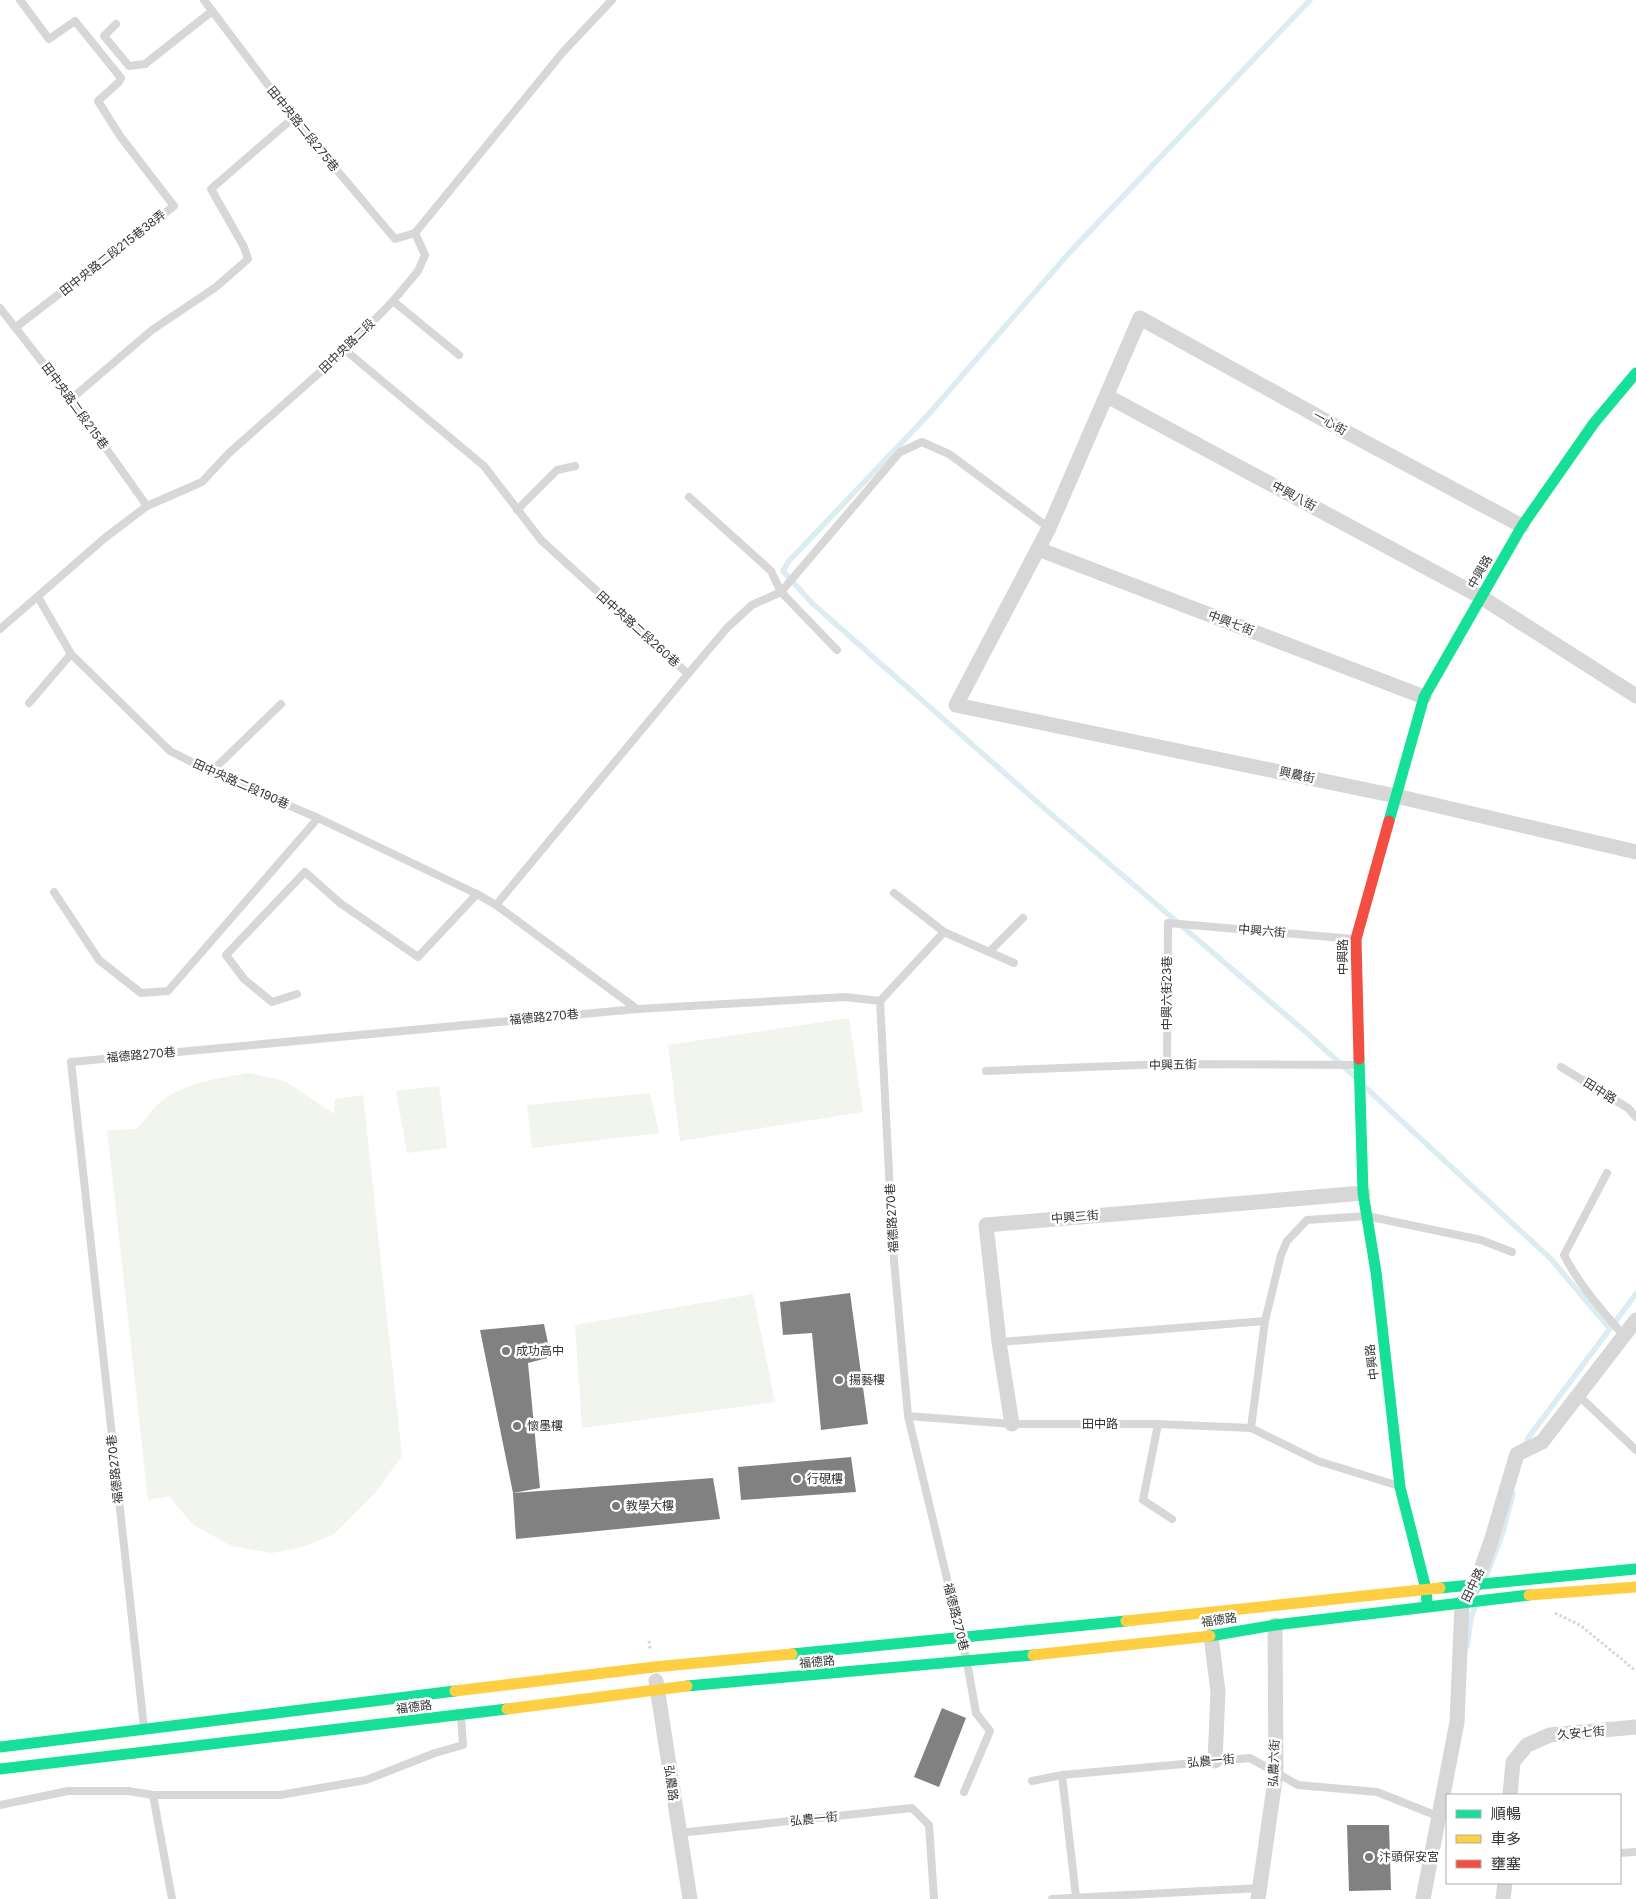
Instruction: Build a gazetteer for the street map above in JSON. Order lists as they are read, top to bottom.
{
  "streets": {
    "street": [
      "一心街",
      "中興八街",
      "中興路",
      "中興七街",
      "興農街",
      "田中路",
      "中興三街",
      "福德路",
      "久安七街",
      "弘農六街",
      "弘農路"
    ],
    "lane": [
      "田中央路二段275巷",
      "田中央路二段215巷38弄",
      "田中央路二段",
      "田中央路二段215巷",
      "田中央路二段260巷",
      "田中央路二段190巷",
      "中興六街",
      "中興六街23巷",
      "福德路270巷",
      "中興五街",
      "弘農一街"
    ]
  },
  "crossings": [
    ["田中央路二段275巷", "田中央路二段"],
    ["田中央路二段215巷38弄", "田中央路二段215巷"],
    ["田中央路二段", "田中央路二段215巷"],
    ["田中央路二段", "田中央路二段260巷"],
    ["田中央路二段", "田中央路二段190巷"],
    ["一心街", "中興八街"],
    ["一心街", "中興路"],
    ["中興八街", "中興路"],
    ["中興路", "中興七街"],
    ["中興路", "興農街"],
    ["中興路", "中興六街"],
    ["中興路", "中興五街"],
    ["中興路", "田中路"],
    ["中興路", "中興三街"],
    ["中興路", "福德路"],
    ["中興七街", "興農街"],
    ["田中央路二段190巷", "福德路270巷"],
    ["中興六街", "中興六街23巷"],
    ["中興六街23巷", "中興五街"],
    ["福德路270巷", "田中路"],
    ["福德路270巷", "福德路"],
    ["田中路", "中興三街"],
    ["田中路", "福德路"],
    ["田中路", "弘農一街"],
    ["福德路", "弘農六街"],
    ["福德路", "弘農路"],
    ["弘農一街", "弘農六街"],
    ["弘農一街", "弘農路"]
  ],
  "places": [
    "成功高中",
    "揚藝樓",
    "懷墨樓",
    "行硯樓",
    "教學大樓",
    "汴頭保安宮"
  ],
  "legend": ["順暢", "車多", "壅塞"]
}
